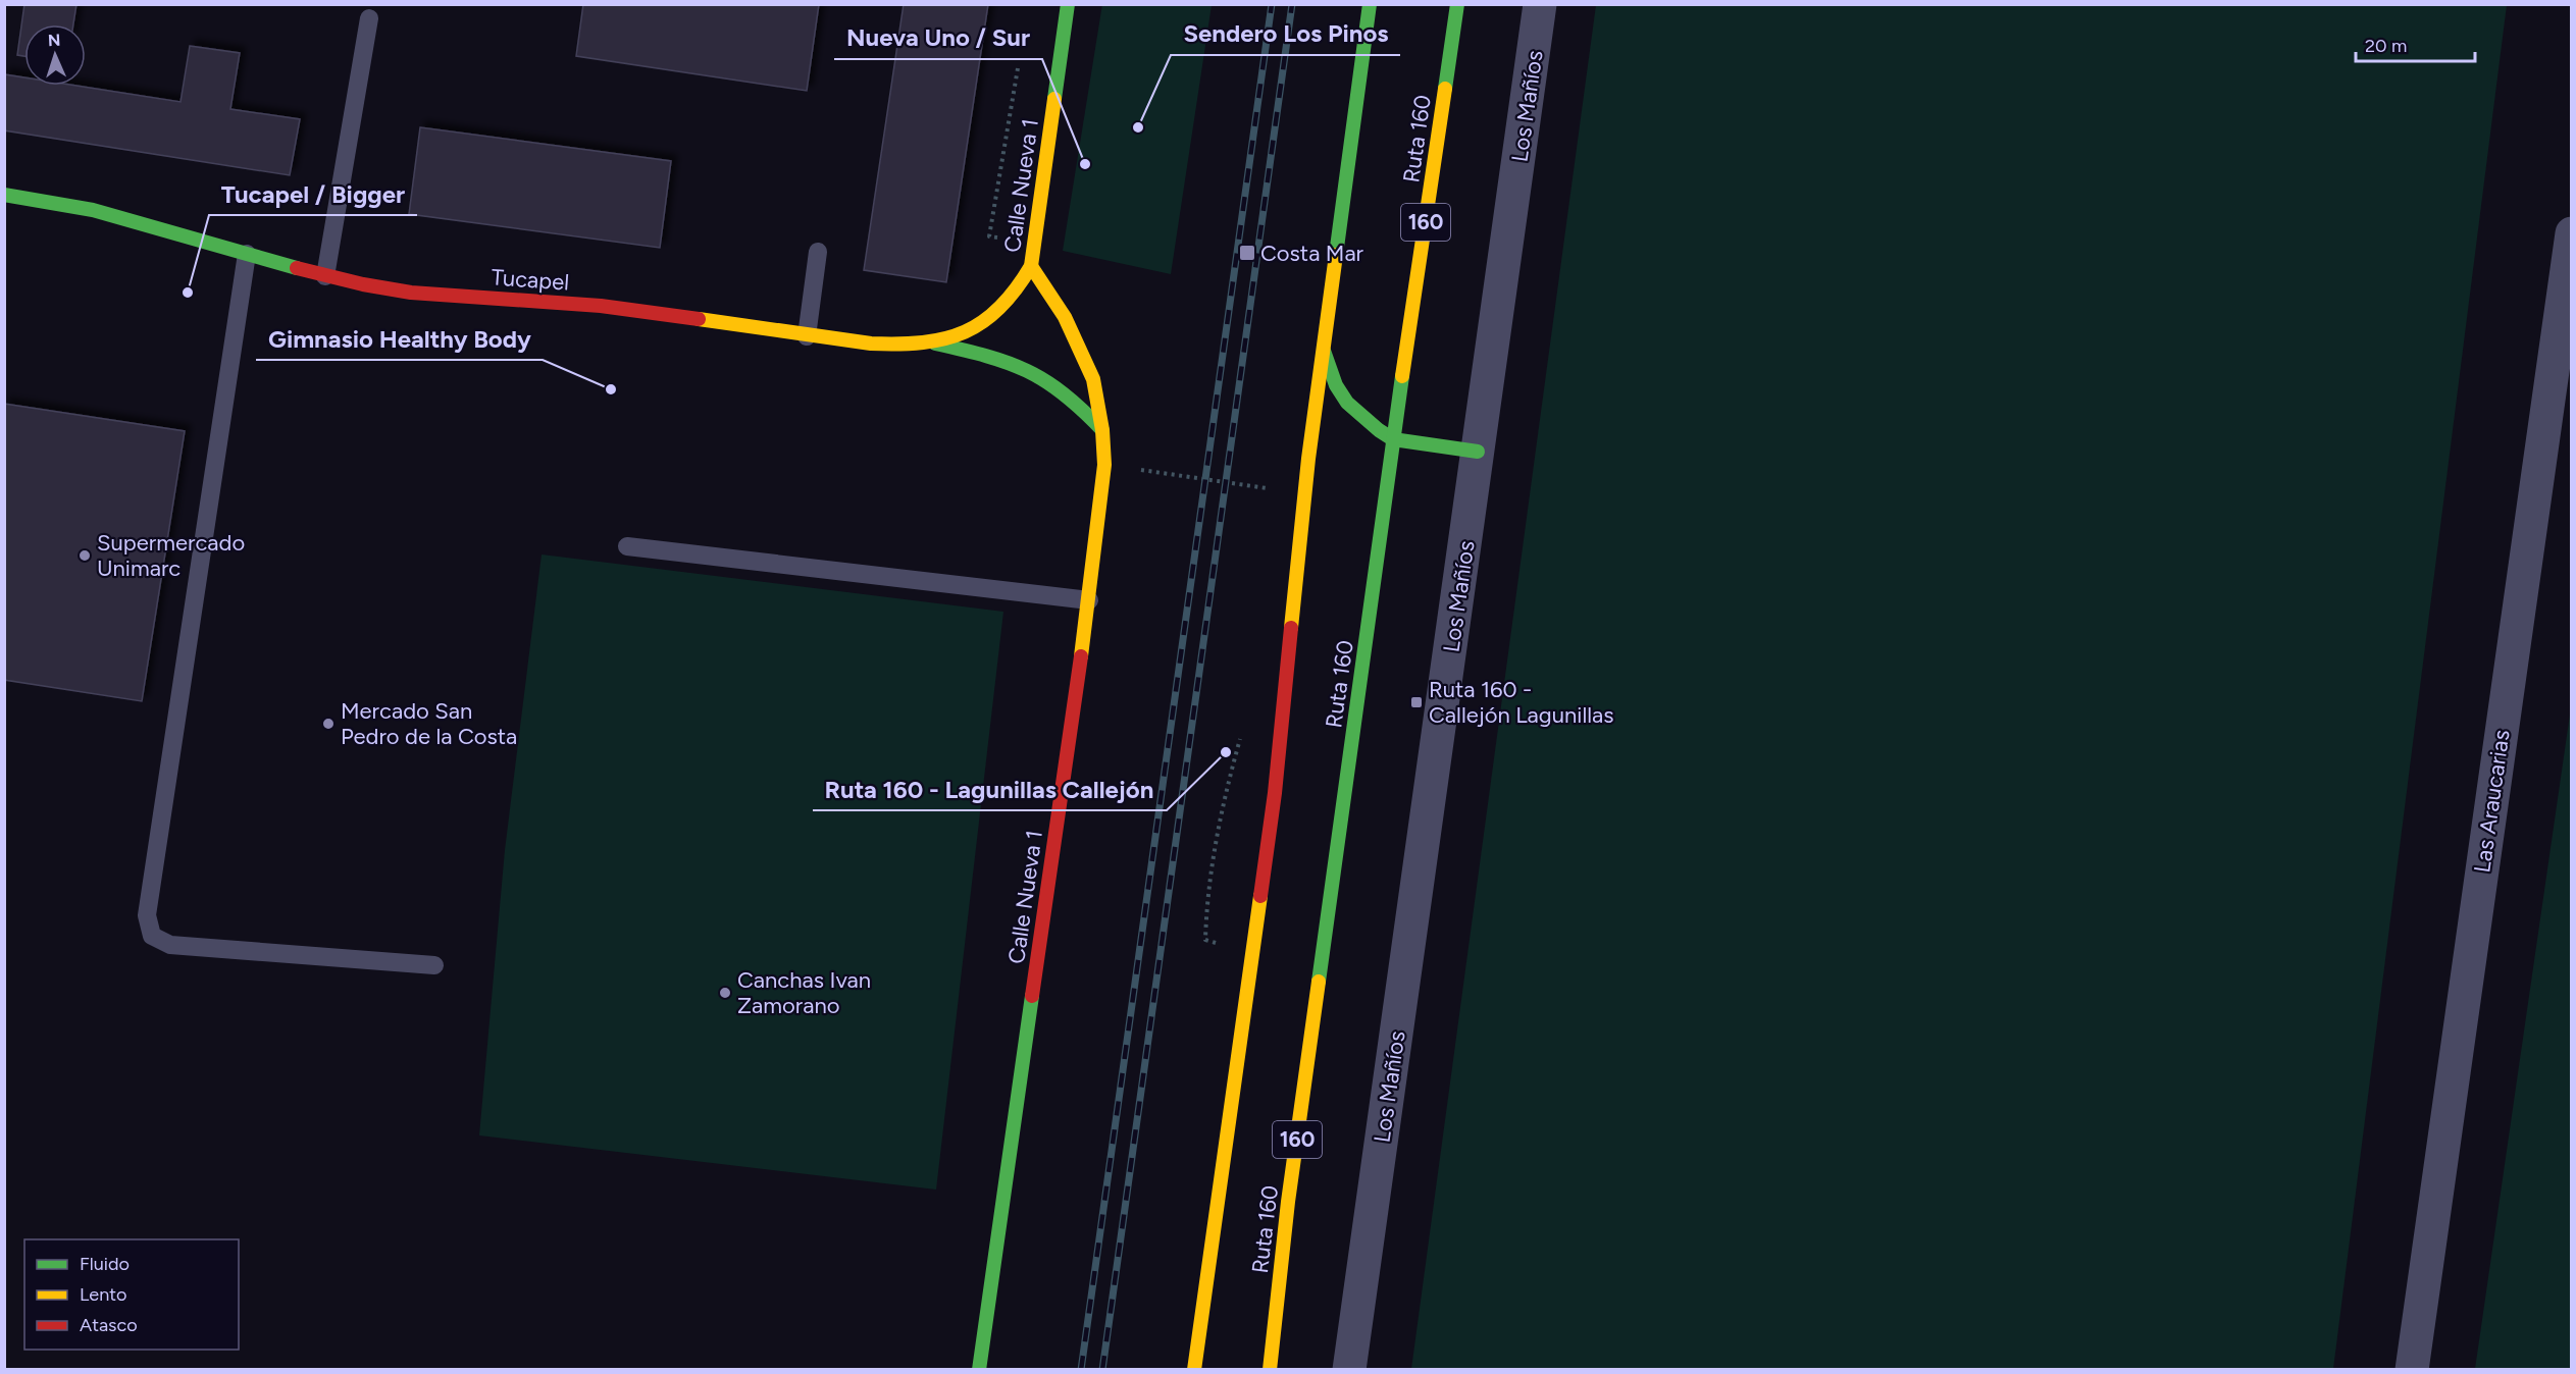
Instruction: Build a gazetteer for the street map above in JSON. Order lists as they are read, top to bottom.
{
  "streets": {
    "main road": [
      "Ruta 160",
      "Calle Nueva 1",
      "160",
      "Tucapel"
    ],
    "street": ["Los Mañíos", "Las Araucarias"]
  },
  "crossings": [
    ["Calle Nueva 1", "Tucapel"]
  ],
  "places": {
    "other": [
      "Sendero Los Pinos",
      "Nueva Uno / Sur",
      "Tucapel / Bigger",
      "Gimnasio Healthy Body",
      "Supermercado Unimarc",
      "Mercado San Pedro de la Costa",
      "Ruta 160 - Lagunillas Callejón",
      "Canchas Ivan Zamorano"
    ],
    "transit": ["Costa Mar", "Ruta 160 - Callejón Lagunillas"]
  },
  "legend": ["Fluido", "Lento", "Atasco"],
  "scale_bar": "20 m",
  "north": "top"
}
